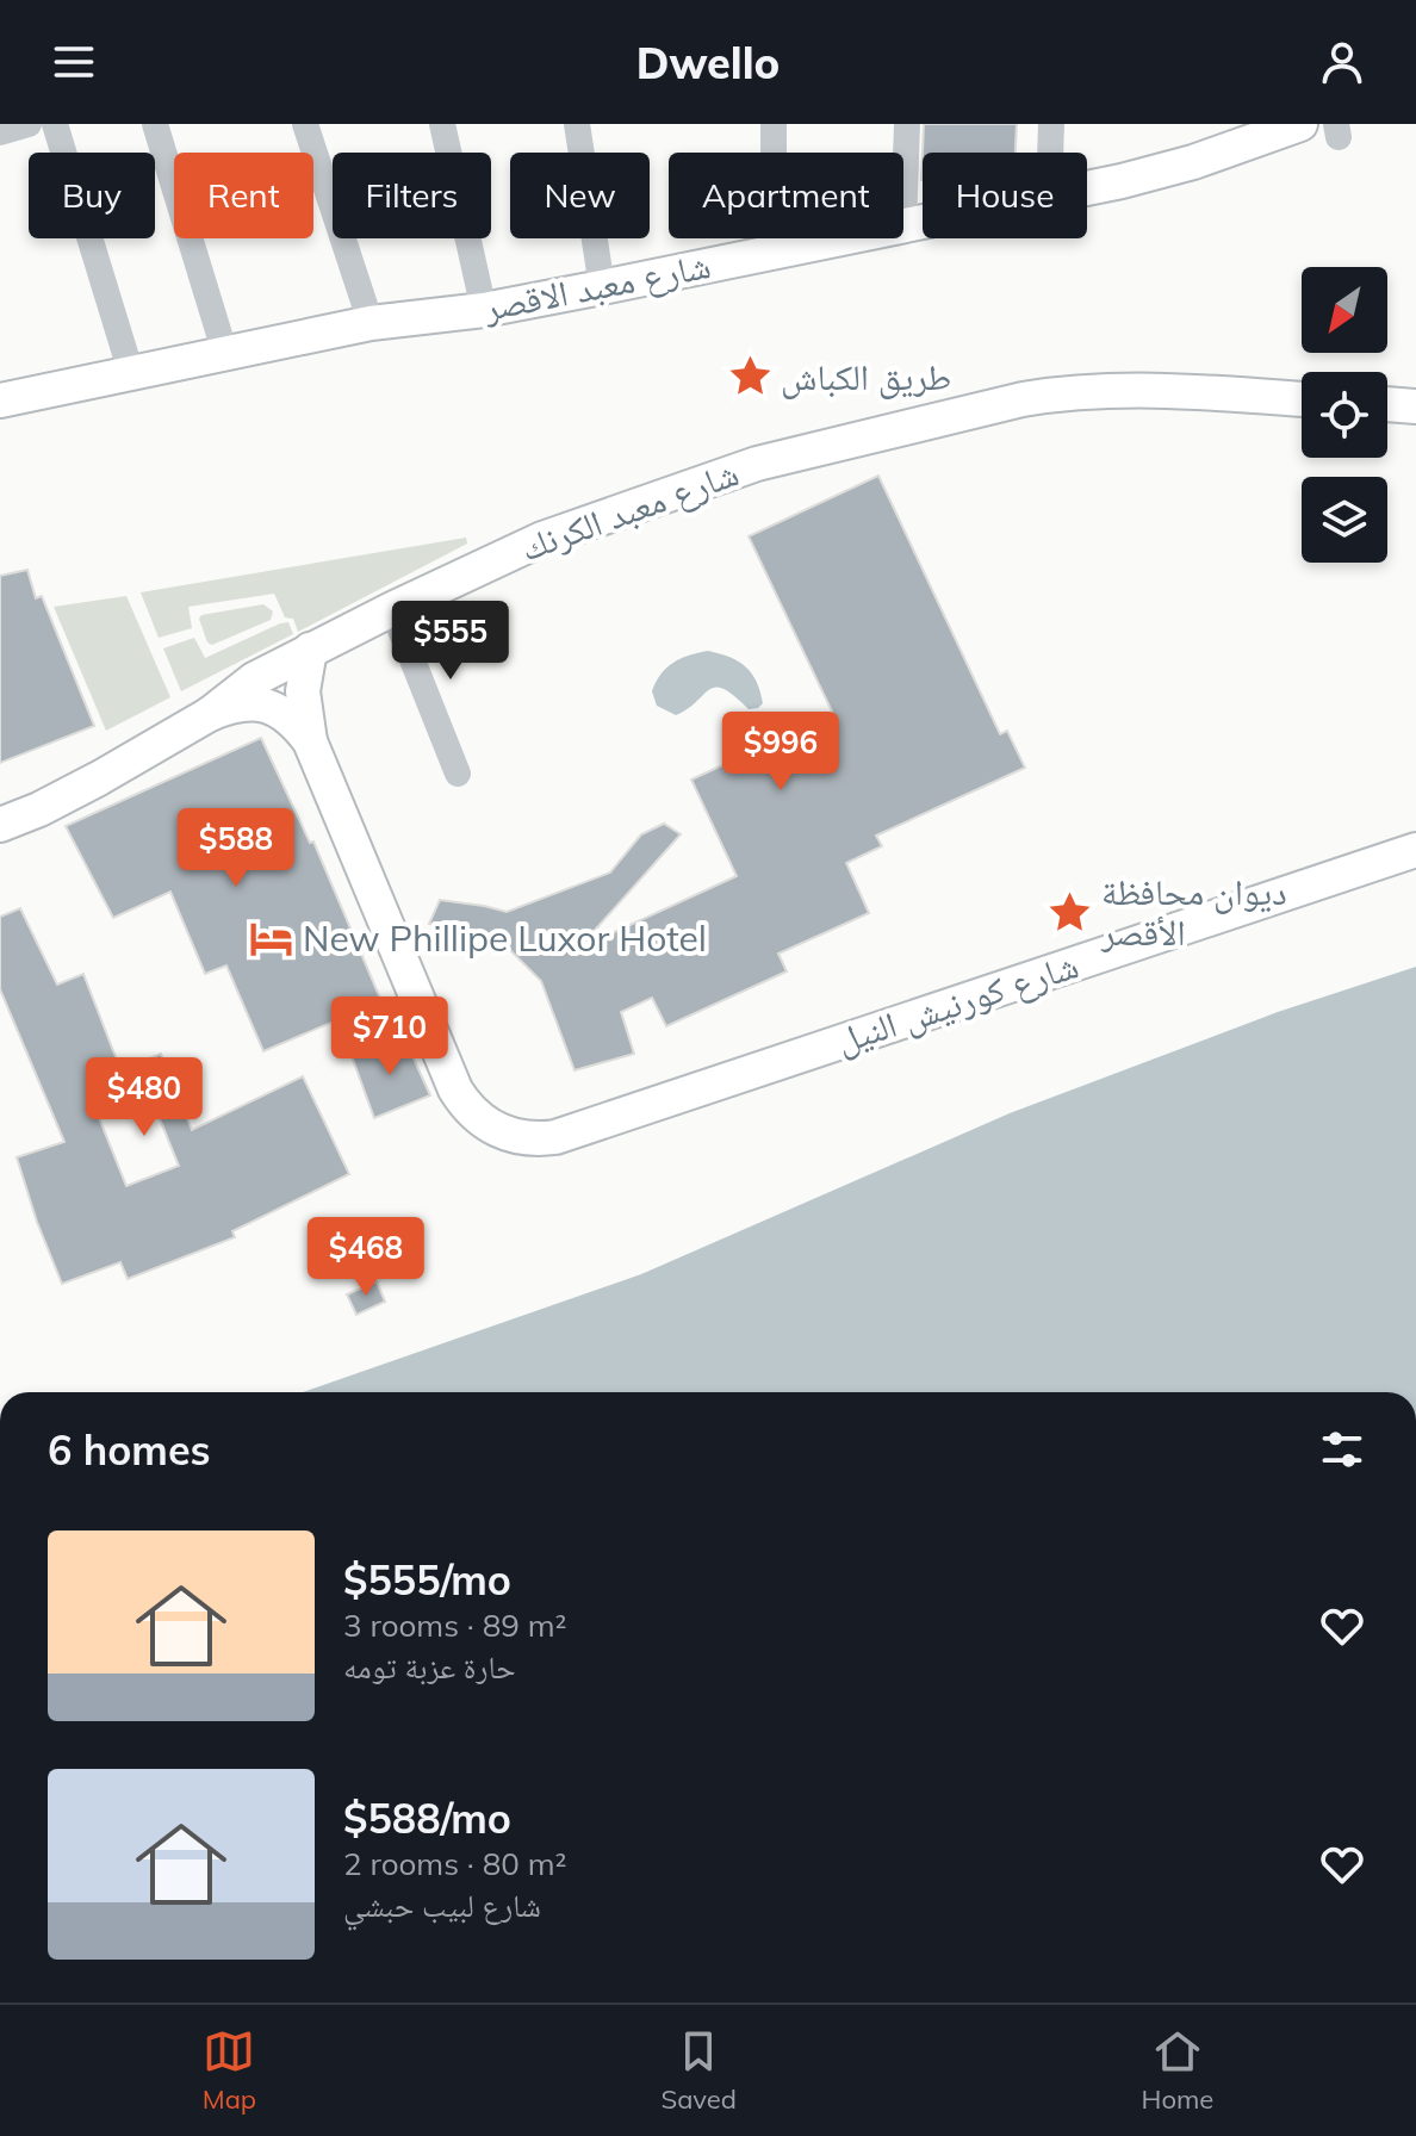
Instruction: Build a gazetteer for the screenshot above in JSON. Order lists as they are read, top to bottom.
{
  "streets": {
    "main road": ["شارع معبد الاقصر", "شارع معبد الكرنك", "شارع كورنيش النيل"]
  },
  "places": {
    "place": ["طريق الكباش", "ديوان محافظة الأقصر"],
    "hotel": ["New Phillipe Luxor Hotel"]
  },
  "north": "bottom left",
  "page": {
    "header": "Dwello",
    "chip": [
      "Buy",
      "Rent",
      "Filters",
      "New",
      "Apartment",
      "House"
    ],
    "price": [
      "$555",
      "$996",
      "$588",
      "$710",
      "$480",
      "$468"
    ],
    "heading": "6 homes",
    "list": [
      {
        "name": "$555/mo",
        "note": "3 rooms · 89 m² · حارة عزبة تومه"
      },
      {
        "name": "$588/mo",
        "note": "2 rooms · 80 m² · شارع لبيب حبشي"
      }
    ],
    "tabs": ["Map", "Saved", "Home"]
  }
}
